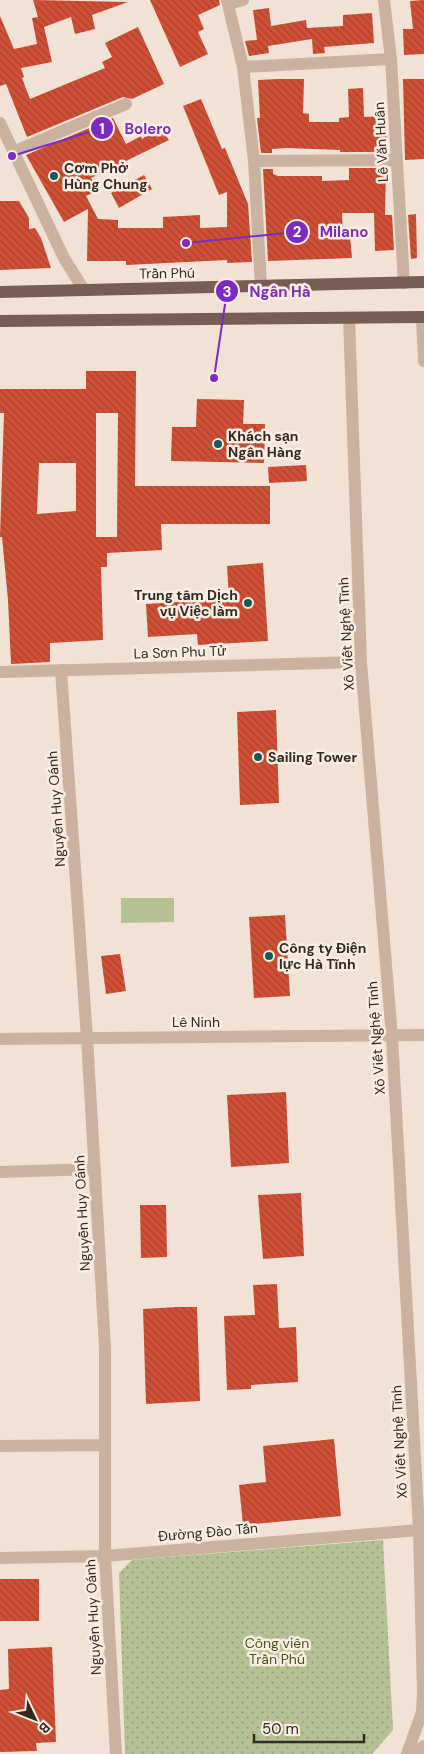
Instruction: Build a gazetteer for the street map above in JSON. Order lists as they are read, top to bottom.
{
  "streets": {
    "main road": ["Trần Phú"],
    "street": [
      "Lê Văn Huân",
      "Xô Viết Nghệ Tĩnh",
      "La Sơn Phu Tử",
      "Nguyễn Huy Oánh",
      "Lê Ninh",
      "Đường Đào Tấn"
    ]
  },
  "crossings": [
    ["Lê Văn Huân", "Trần Phú"],
    ["Xô Viết Nghệ Tĩnh", "La Sơn Phu Tử"],
    ["Xô Viết Nghệ Tĩnh", "Lê Ninh"],
    ["Xô Viết Nghệ Tĩnh", "Đường Đào Tấn"],
    ["La Sơn Phu Tử", "Nguyễn Huy Oánh"],
    ["Nguyễn Huy Oánh", "Lê Ninh"],
    ["Nguyễn Huy Oánh", "Đường Đào Tấn"]
  ],
  "parks": ["Công viên Trần Phú"],
  "places": [
    "Bolero",
    "Cơm Phở Hùng Chung",
    "Milano",
    "Ngân Hà",
    "Khách sạn Ngân Hàng",
    "Trung tâm Dịch vụ Việc làm",
    "Sailing Tower",
    "Công ty Điện lực Hà Tĩnh"
  ],
  "scale_bar": "50 m",
  "north": "bottom right"
}
